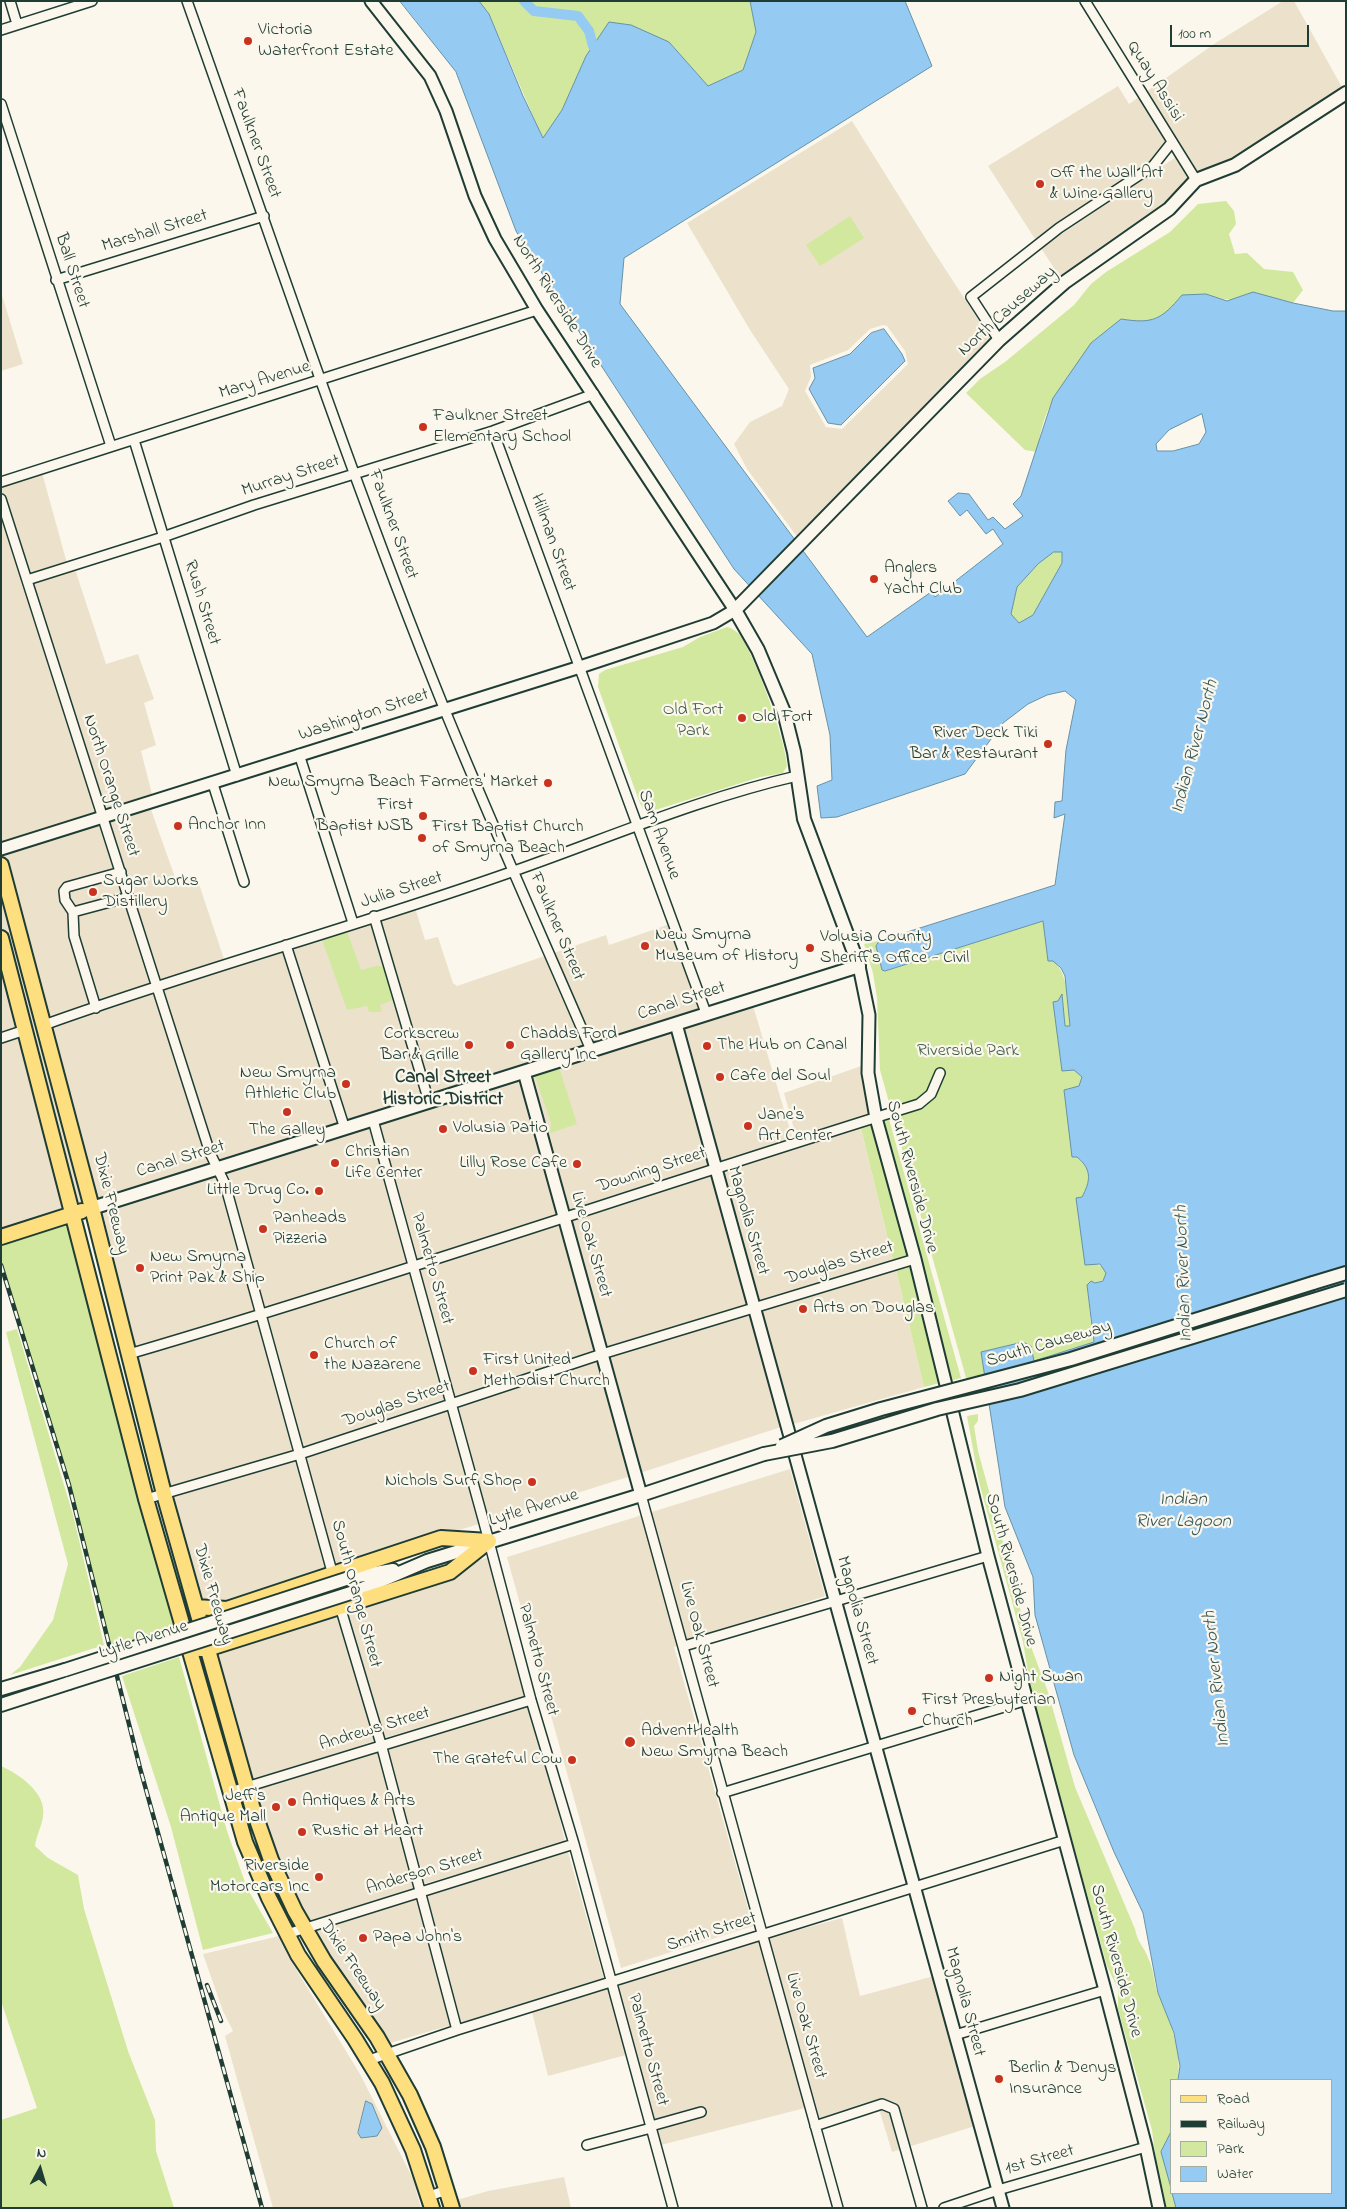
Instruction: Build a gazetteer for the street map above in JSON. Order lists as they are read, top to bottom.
{
  "streets": {
    "main road": [
      "North Causeway",
      "Canal Street",
      "Dixie Freeway",
      "South Causeway",
      "Lytle Avenue"
    ],
    "street": [
      "Quay Assisi",
      "Faulkner Street",
      "Marshall Street",
      "Ball Street",
      "North Riverside Drive",
      "Mary Avenue",
      "Murray Street",
      "Hillman Street",
      "Rush Street",
      "Washington Street",
      "North Orange Street",
      "Sam Avenue",
      "Julia Street",
      "Downing Street",
      "South Riverside Drive",
      "Magnolia Street",
      "Live Oak Street",
      "Douglas Street",
      "Palmetto Street",
      "South Orange Street",
      "Andrews Street",
      "Anderson Street",
      "Smith Street",
      "1st Street"
    ]
  },
  "crossings": [
    ["Quay Assisi", "North Causeway"],
    ["Faulkner Street", "Marshall Street"],
    ["Faulkner Street", "Mary Avenue"],
    ["Faulkner Street", "Murray Street"],
    ["Faulkner Street", "Washington Street"],
    ["Faulkner Street", "Julia Street"],
    ["Faulkner Street", "Canal Street"],
    ["Marshall Street", "Ball Street"],
    ["Ball Street", "Mary Avenue"],
    ["North Riverside Drive", "North Causeway"],
    ["North Riverside Drive", "Mary Avenue"],
    ["North Riverside Drive", "Murray Street"],
    ["North Riverside Drive", "Washington Street"],
    ["North Causeway", "Washington Street"],
    ["Mary Avenue", "Rush Street"],
    ["Murray Street", "Hillman Street"],
    ["Murray Street", "Rush Street"],
    ["Murray Street", "North Orange Street"],
    ["Hillman Street", "Washington Street"],
    ["Hillman Street", "Sam Avenue"],
    ["Rush Street", "Washington Street"],
    ["Washington Street", "North Orange Street"],
    ["Washington Street", "Sam Avenue"],
    ["North Orange Street", "Julia Street"],
    ["North Orange Street", "Canal Street"],
    ["North Orange Street", "South Orange Street"],
    ["Sam Avenue", "Julia Street"],
    ["Sam Avenue", "Canal Street"],
    ["Julia Street", "Dixie Freeway"],
    ["Canal Street", "South Riverside Drive"],
    ["Canal Street", "Dixie Freeway"],
    ["Canal Street", "Magnolia Street"],
    ["Canal Street", "Live Oak Street"],
    ["Canal Street", "Palmetto Street"],
    ["Canal Street", "South Orange Street"],
    ["Downing Street", "South Riverside Drive"],
    ["Downing Street", "Dixie Freeway"],
    ["Downing Street", "Magnolia Street"],
    ["Downing Street", "Live Oak Street"],
    ["Downing Street", "Palmetto Street"],
    ["Downing Street", "South Orange Street"],
    ["South Riverside Drive", "Douglas Street"],
    ["South Riverside Drive", "Smith Street"],
    ["South Riverside Drive", "1st Street"],
    ["Dixie Freeway", "Douglas Street"],
    ["Dixie Freeway", "Andrews Street"],
    ["Dixie Freeway", "Anderson Street"],
    ["Dixie Freeway", "Smith Street"],
    ["Magnolia Street", "Douglas Street"],
    ["Magnolia Street", "Smith Street"],
    ["Magnolia Street", "1st Street"],
    ["Live Oak Street", "Douglas Street"],
    ["Live Oak Street", "South Causeway"],
    ["Live Oak Street", "Lytle Avenue"],
    ["Live Oak Street", "Smith Street"],
    ["Douglas Street", "Palmetto Street"],
    ["Douglas Street", "South Orange Street"],
    ["Palmetto Street", "Lytle Avenue"],
    ["Palmetto Street", "Andrews Street"],
    ["Palmetto Street", "Anderson Street"],
    ["Palmetto Street", "Smith Street"],
    ["South Causeway", "Lytle Avenue"],
    ["South Orange Street", "Andrews Street"],
    ["South Orange Street", "Anderson Street"],
    ["South Orange Street", "Smith Street"]
  ],
  "districts": ["Canal Street Historic District"],
  "water": ["Indian River North", "Indian River Lagoon"],
  "parks": ["Old Fort Park", "Riverside Park"],
  "places": [
    "Victoria Waterfront Estate",
    "Off the Wall Art & Wine Gallery",
    "Faulkner Street Elementary School",
    "Anglers Yacht Club",
    "Old Fort",
    "River Deck Tiki Bar & Restaurant",
    "New Smyrna Beach Farmers' Market",
    "First Baptist NSB",
    "Anchor Inn",
    "First Baptist Church of Smyrna Beach",
    "Sugar Works Distillery",
    "New Smyrna Museum of History",
    "Volusia County Sheriff's Office - Civil",
    "Corkscrew Bar & Grille",
    "Chadds Ford Gallery Inc",
    "The Hub on Canal",
    "Cafe del Soul",
    "New Smyrna Athletic Club",
    "The Galley",
    "Jane's Art Center",
    "Volusia Patio",
    "Christian Life Center",
    "Lilly Rose Cafe",
    "Little Drug Co.",
    "Panheads Pizzeria",
    "New Smyrna Print Pak & Ship",
    "Arts on Douglas",
    "Church of the Nazarene",
    "First United Methodist Church",
    "Nichols Surf Shop",
    "Night Swan",
    "First Presbyterian Church",
    "AdventHealth New Smyrna Beach",
    "The Grateful Cow",
    "Antiques & Arts",
    "Jeff's Antique Mall",
    "Rustic at Heart",
    "Riverside Motorcars Inc",
    "Papa John's",
    "Berlin & Denys Insurance"
  ],
  "legend": [
    "Road",
    "Railway",
    "Park",
    "Water"
  ],
  "scale_bar": "100 m",
  "north": "top"
}
